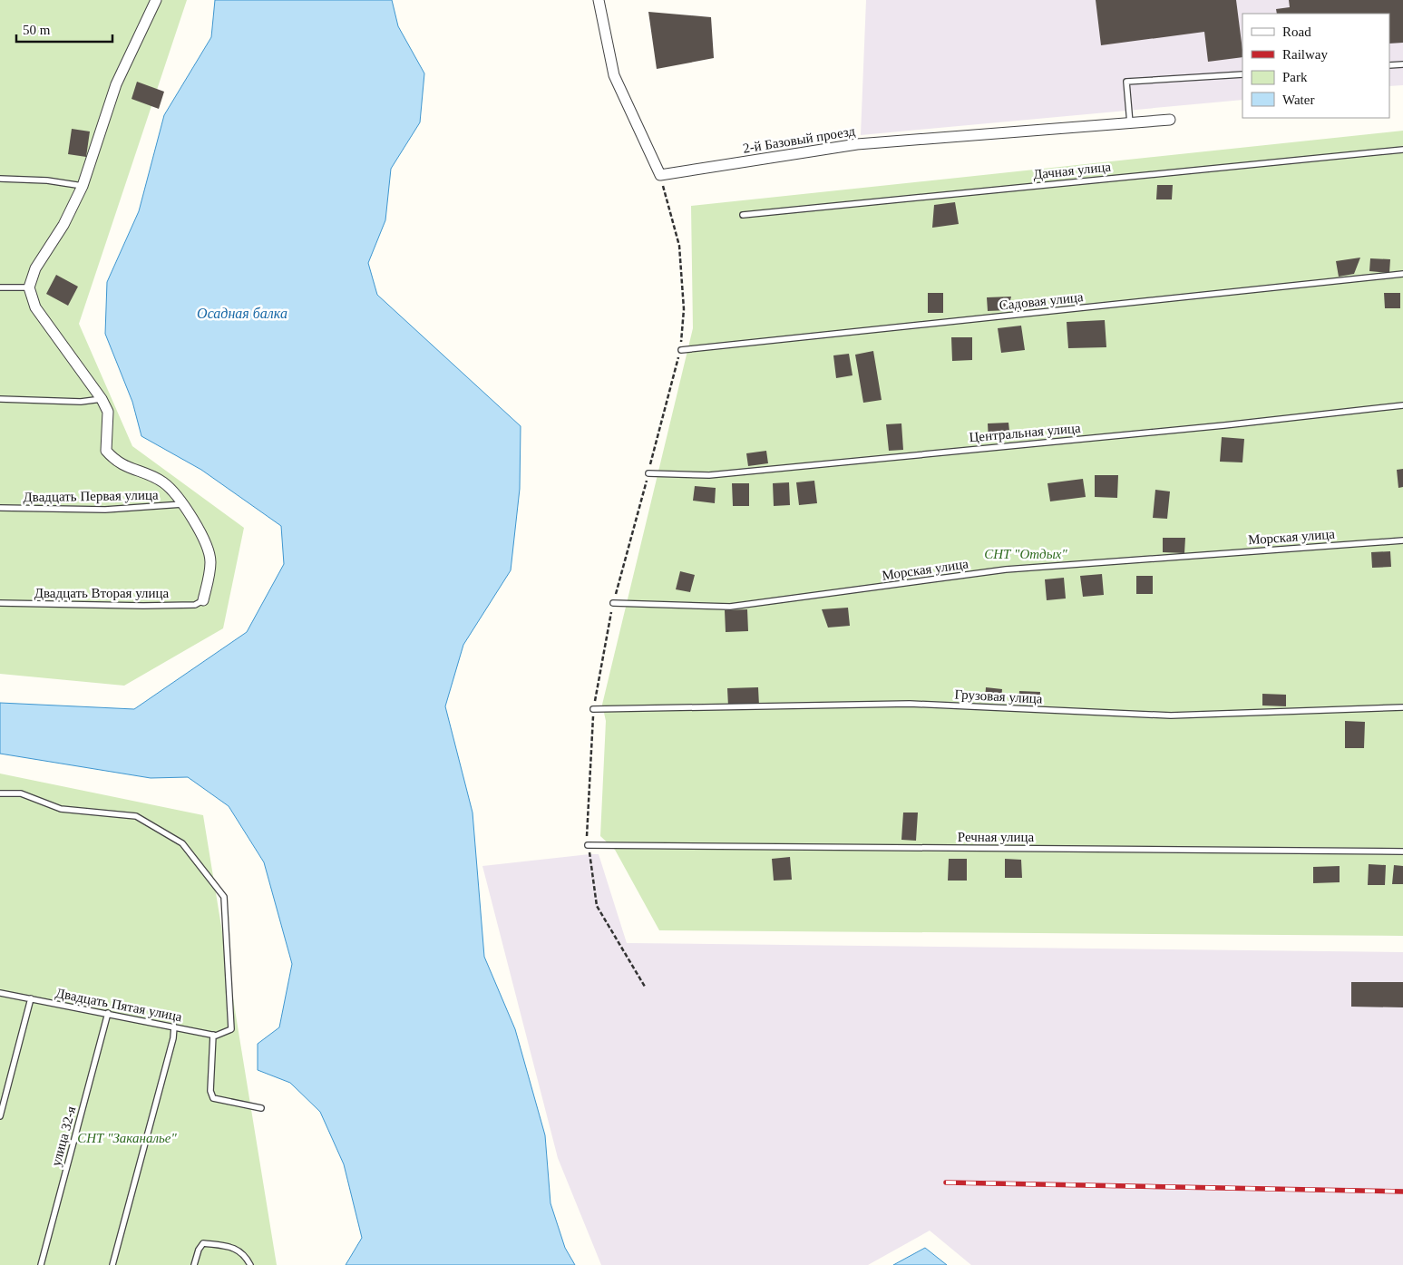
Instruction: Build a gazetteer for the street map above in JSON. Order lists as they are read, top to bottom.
{
  "streets": {
    "street": ["2-й Базовый проезд"],
    "lane": [
      "Дачная улица",
      "Садовая улица",
      "Центральная улица",
      "Двадцать Первая улица",
      "Морская улица",
      "Двадцать Вторая улица",
      "Грузовая улица",
      "Речная улица",
      "Двадцать Пятая улица",
      "улица 32-я"
    ]
  },
  "crossings": [
    ["Двадцать Пятая улица", "улица 32-я"]
  ],
  "water": ["Осадная балка"],
  "parks": ["СНТ \"Отдых\"", "СНТ \"Заканалье\""],
  "legend": [
    "Road",
    "Railway",
    "Park",
    "Water"
  ],
  "scale_bar": "50 m"
}
